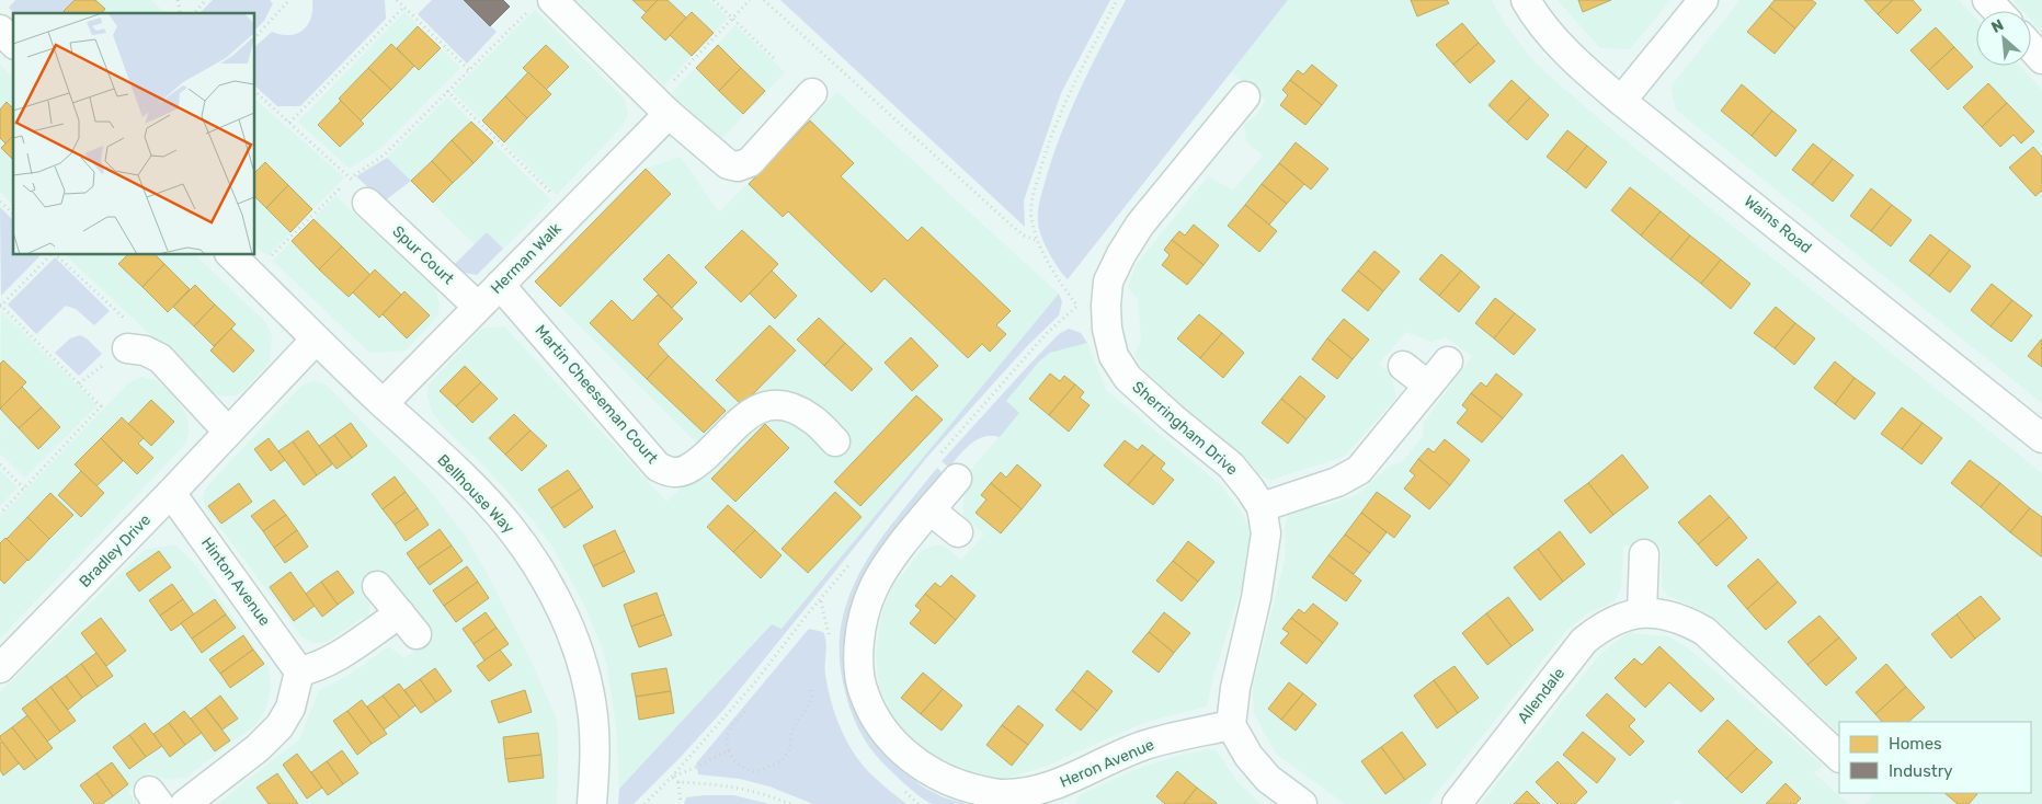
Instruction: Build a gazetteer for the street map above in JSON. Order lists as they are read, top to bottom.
{
  "streets": {
    "street": [
      "Wains Road",
      "Spur Court",
      "Herman Walk",
      "Martin Cheeseman Court",
      "Sherringham Drive",
      "Bellhouse Way",
      "Bradley Drive",
      "Hinton Avenue",
      "Allendale",
      "Heron Avenue"
    ]
  },
  "crossings": [
    ["Spur Court", "Herman Walk"],
    ["Herman Walk", "Martin Cheeseman Court"],
    ["Herman Walk", "Bellhouse Way"],
    ["Sherringham Drive", "Heron Avenue"],
    ["Bellhouse Way", "Bradley Drive"],
    ["Bradley Drive", "Hinton Avenue"]
  ],
  "legend": ["Homes", "Industry"],
  "north": "top left"
}
